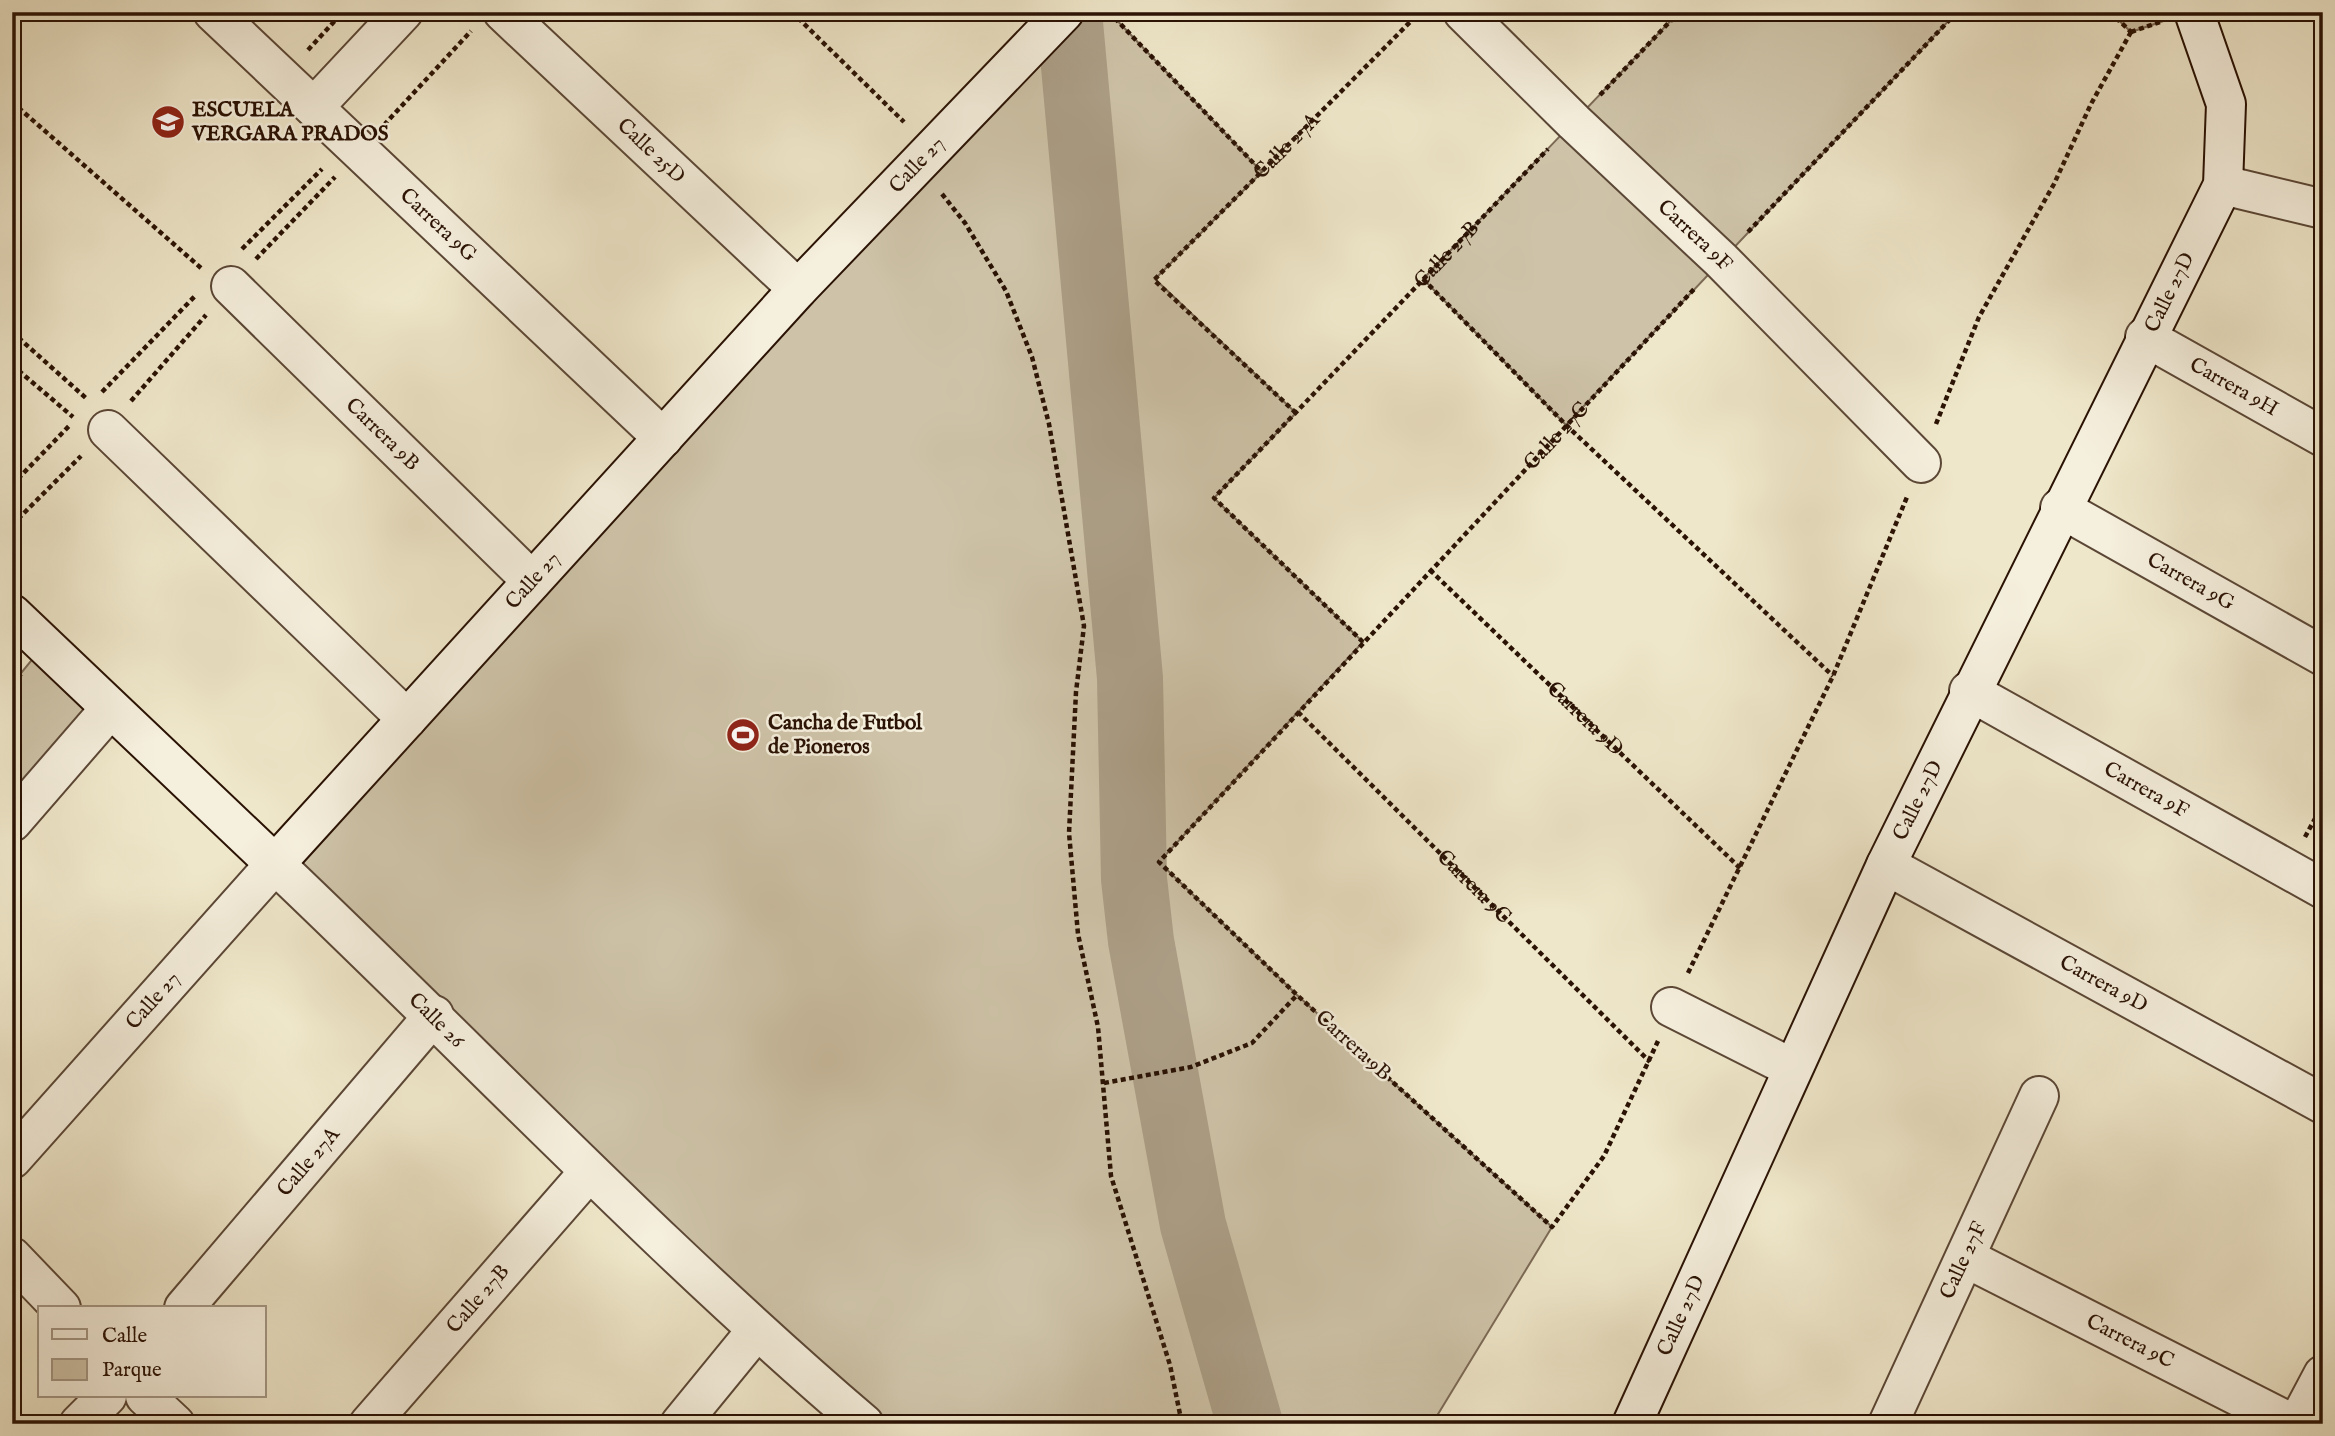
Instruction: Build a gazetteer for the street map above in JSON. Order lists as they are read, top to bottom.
{
  "streets": {
    "street": [
      "Calle 27A",
      "Calle 25D",
      "Calle 27",
      "Carrera 9G",
      "Carrera 9F",
      "Calle 27B",
      "Calle 27D",
      "Carrera 9H",
      "Carrera 9B",
      "Carrera 9D",
      "Carrera 9C",
      "Calle 26",
      "Calle 27F"
    ],
    "path": ["Calle 27C"]
  },
  "crossings": [
    ["Calle 27A", "Calle 27B"],
    ["Calle 27A", "Calle 26"],
    ["Calle 25D", "Calle 27"],
    ["Calle 27", "Carrera 9G"],
    ["Calle 27", "Carrera 9B"],
    ["Calle 27", "Calle 26"],
    ["Carrera 9G", "Calle 27D"],
    ["Carrera 9F", "Calle 27B"],
    ["Carrera 9F", "Calle 27D"],
    ["Carrera 9F", "Calle 27C"],
    ["Calle 27B", "Calle 27C"],
    ["Calle 27B", "Calle 26"],
    ["Calle 27D", "Carrera 9H"],
    ["Calle 27D", "Carrera 9D"],
    ["Carrera 9B", "Calle 27C"],
    ["Carrera 9B", "Carrera 9C"],
    ["Calle 27C", "Carrera 9D"],
    ["Calle 27C", "Carrera 9C"],
    ["Carrera 9C", "Calle 27F"]
  ],
  "places": {
    "school or university": ["ESCUELA VERGARA PRADOS"],
    "sports": ["Cancha de Futbol de Pioneros"]
  },
  "legend": ["Calle", "Parque"]
}
